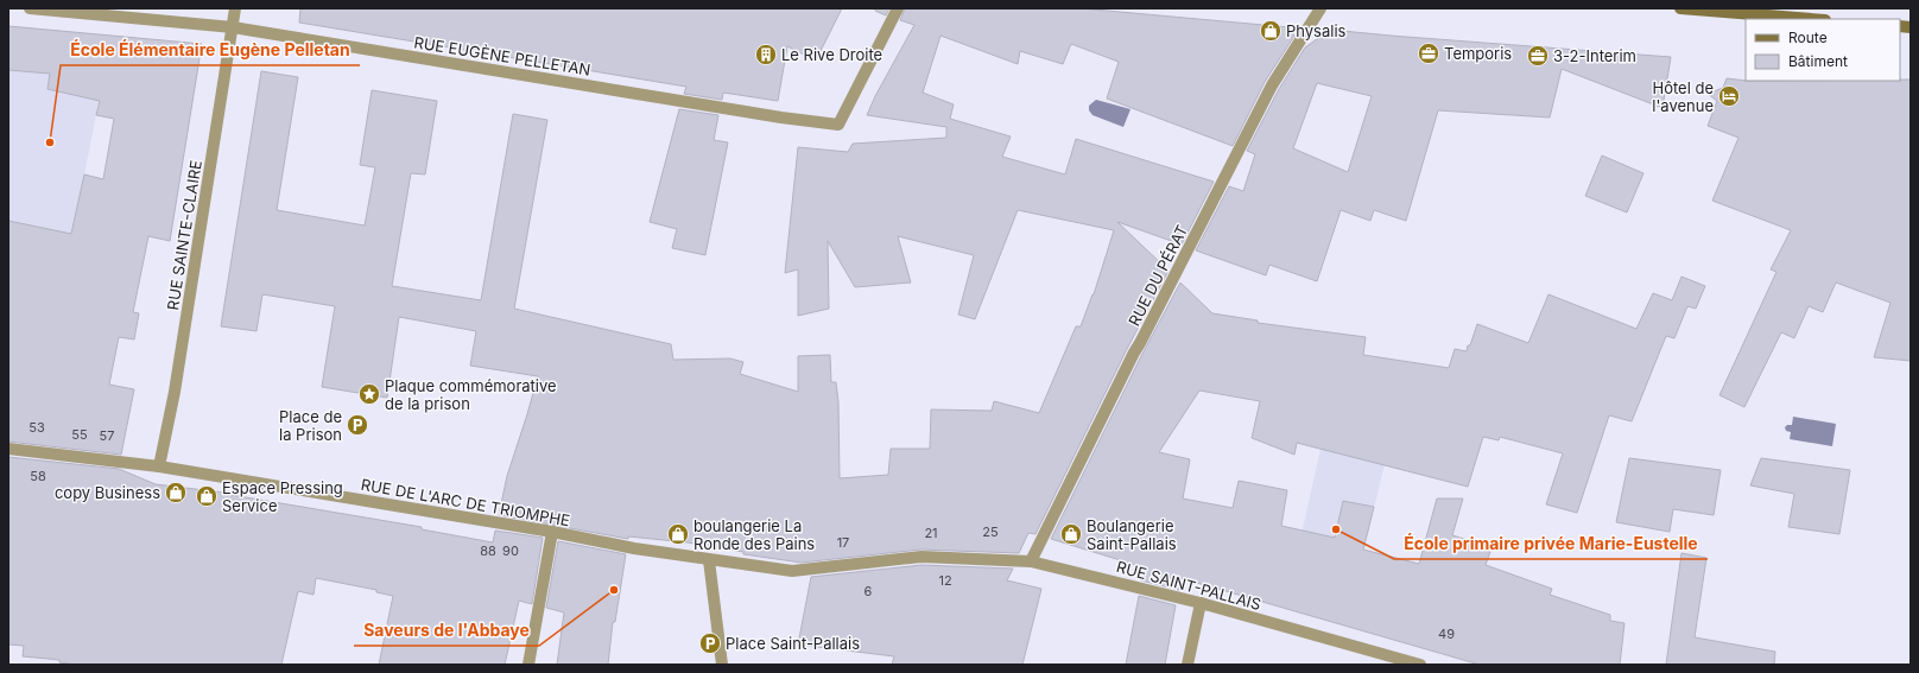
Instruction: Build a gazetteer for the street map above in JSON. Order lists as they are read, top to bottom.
{
  "streets": {
    "street": [
      "RUE EUGÈNE PELLETAN",
      "RUE SAINTE-CLAIRE",
      "RUE DU PÉRAT",
      "RUE DE L'ARC DE TRIOMPHE",
      "RUE SAINT-PALLAIS"
    ]
  },
  "crossings": [
    ["RUE EUGÈNE PELLETAN", "RUE SAINTE-CLAIRE"],
    ["RUE SAINTE-CLAIRE", "RUE DE L'ARC DE TRIOMPHE"],
    ["RUE DU PÉRAT", "RUE SAINT-PALLAIS"],
    ["RUE DE L'ARC DE TRIOMPHE", "RUE SAINT-PALLAIS"]
  ],
  "places": {
    "shop": [
      "Physalis",
      "copy Business",
      "Espace Pressing Service",
      "boulangerie La Ronde des Pains",
      "Boulangerie Saint-Pallais"
    ],
    "office": ["Temporis", "3-2-Interim"],
    "building": ["Le Rive Droite"],
    "hotel": ["Hôtel de l'avenue"],
    "other": ["École Élémentaire Eugène Pelletan", "École primaire privée Marie-Eustelle", "Saveurs de l'Abbaye"],
    "place": ["Plaque commémorative de la prison"],
    "parking": ["Place de la Prison", "Place Saint-Pallais"]
  },
  "house_numbers": [
    "53",
    "55",
    "57",
    "58",
    "25",
    "21",
    "17",
    "88",
    "90",
    "12",
    "6",
    "49"
  ],
  "legend": ["Route", "Bâtiment"]
}
